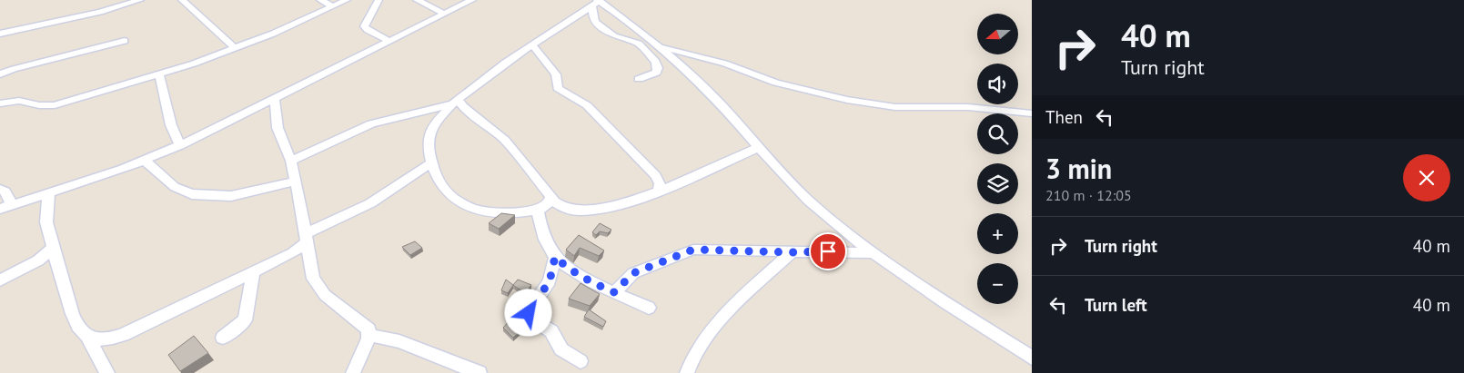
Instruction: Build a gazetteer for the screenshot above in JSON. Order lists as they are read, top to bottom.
{
  "north": "left",
  "page": {
    "turn": ["40 m", "Turn right"],
    "map_buttons": ["+", "−"],
    "then": "Then",
    "heading": ["3 min", "210 m · 12:05"],
    "list": [
      {
        "name": "Turn right",
        "value": "40 m"
      },
      {
        "name": "Turn left",
        "value": "40 m"
      }
    ]
  }
}
